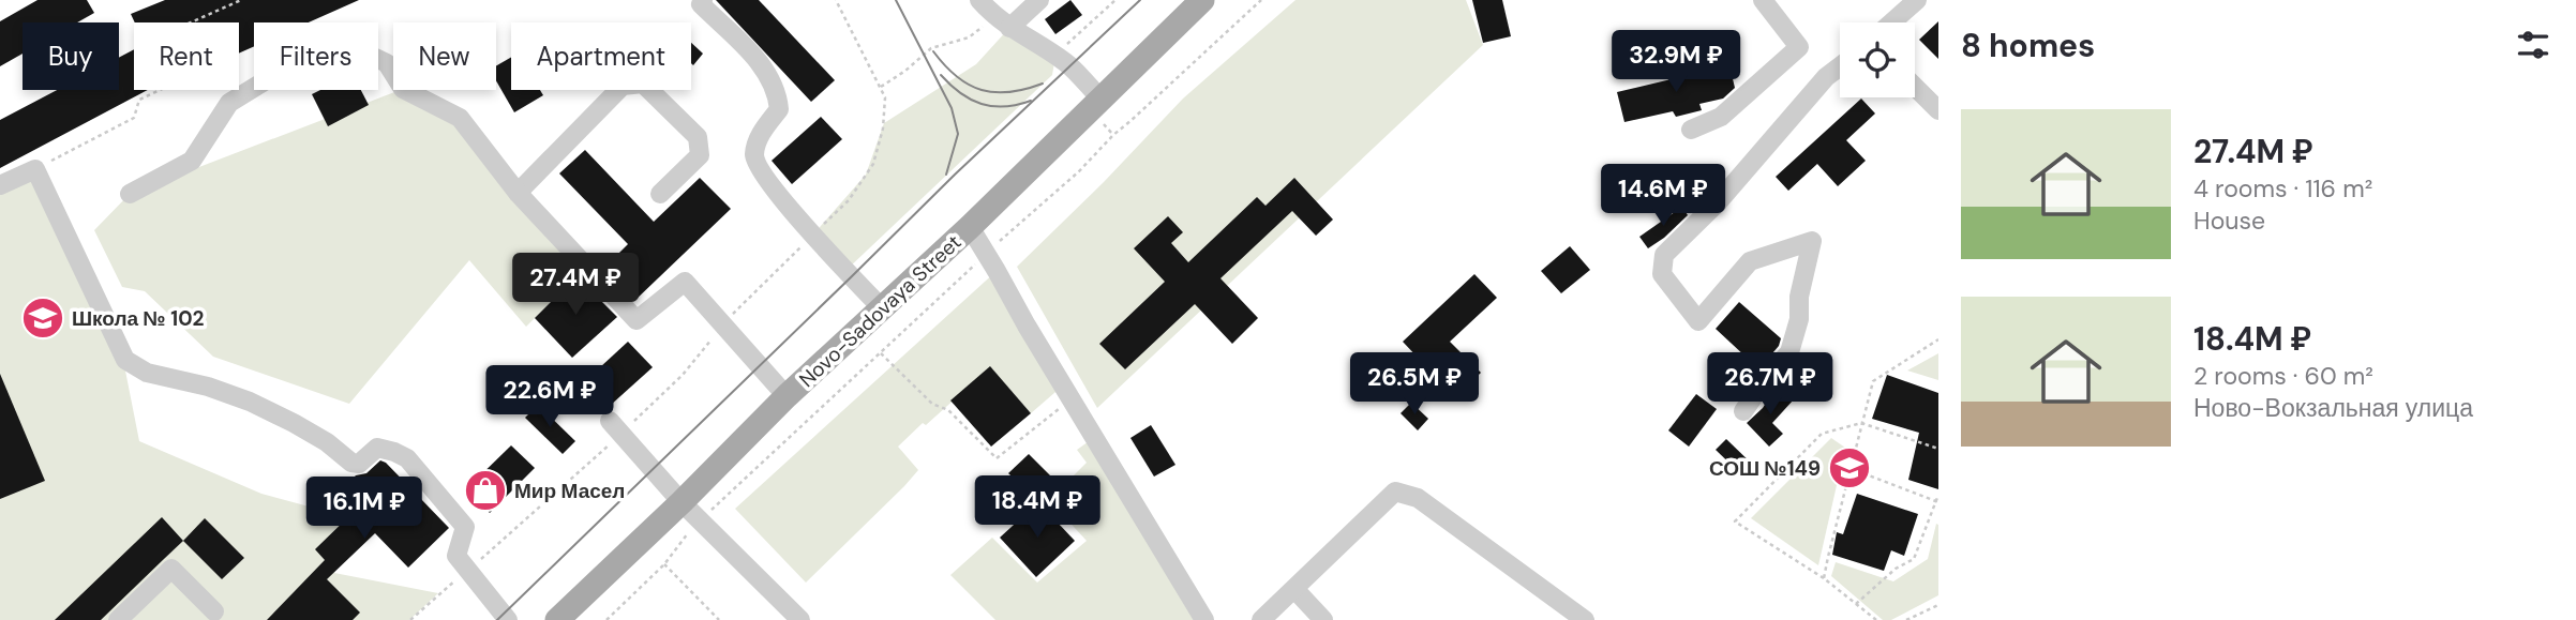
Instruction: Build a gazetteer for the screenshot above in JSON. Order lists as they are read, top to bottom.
{
  "streets": {
    "main road": ["Novo-Sadovaya Street"]
  },
  "places": {
    "school or university": ["Школа № 102", "СОШ №149"],
    "shop": ["Мир Масел"]
  },
  "page": {
    "heading": "8 homes",
    "chip": [
      "Buy",
      "Rent",
      "Filters",
      "New",
      "Apartment"
    ],
    "price": [
      "32.9M ₽",
      "14.6M ₽",
      "27.4M ₽",
      "26.5M ₽",
      "26.7M ₽",
      "22.6M ₽",
      "18.4M ₽",
      "16.1M ₽"
    ],
    "list": [
      {
        "name": "27.4M ₽",
        "note": "4 rooms · 116 m² · House"
      },
      {
        "name": "18.4M ₽",
        "note": "2 rooms · 60 m² · Ново-Вокзальная улица"
      }
    ]
  }
}
